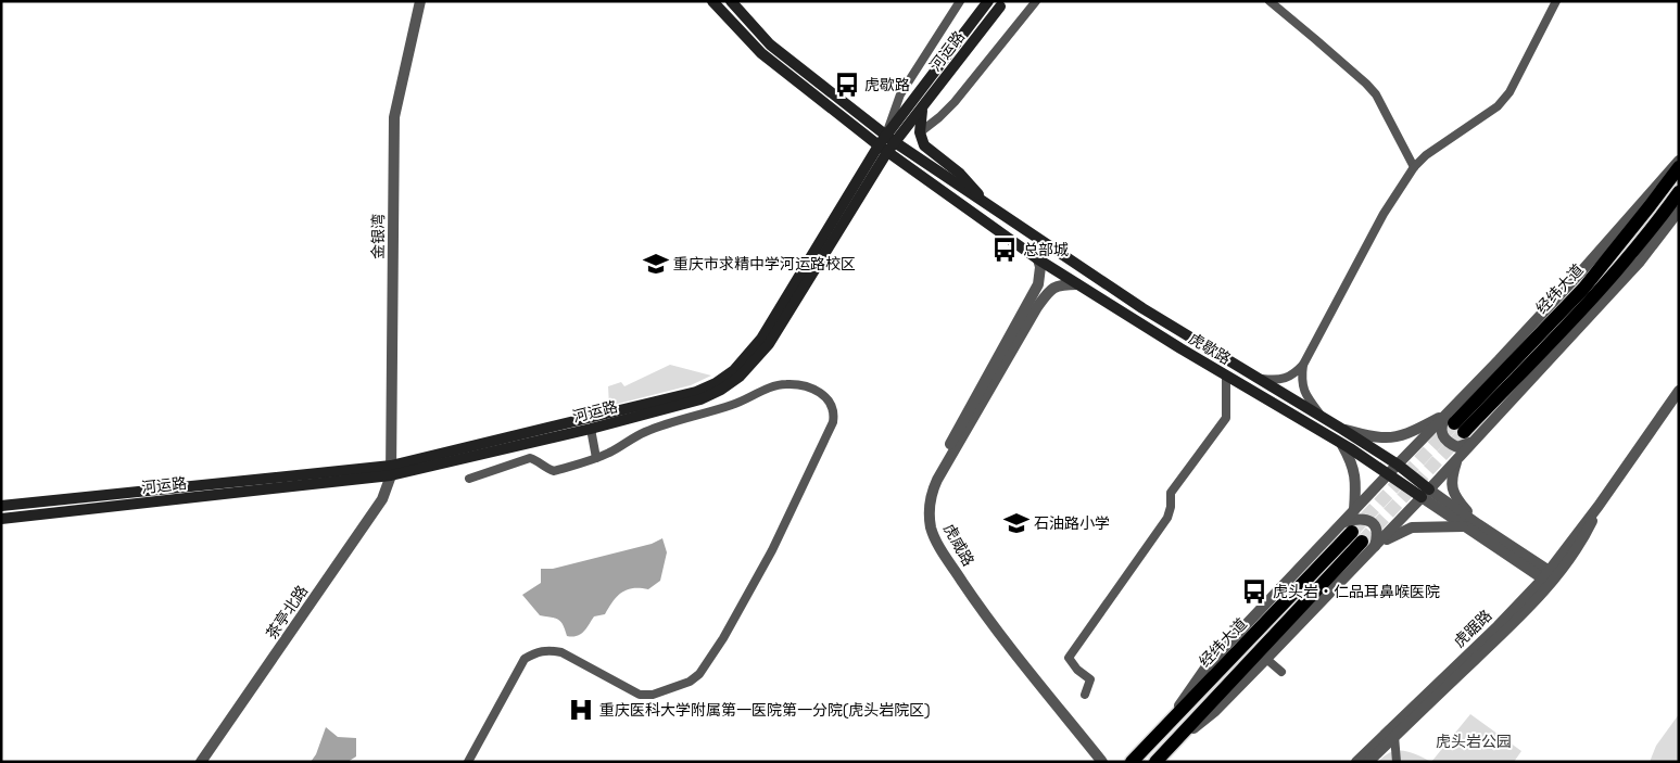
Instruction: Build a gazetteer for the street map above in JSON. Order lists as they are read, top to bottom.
{
  "streets": {
    "main road": ["河运路", "经纬大道", "虎歇路"],
    "street": [
      "金银湾",
      "虎威路",
      "茶亭北路",
      "虎踞路"
    ]
  },
  "crossings": [
    ["河运路", "金银湾"],
    ["河运路", "虎歇路"],
    ["河运路", "茶亭北路"],
    ["金银湾", "茶亭北路"],
    ["虎歇路", "虎威路"],
    ["虎歇路", "虎踞路"]
  ],
  "parks": ["虎头岩公园"],
  "places": {
    "bus stop": ["虎歇路", "总部城", "虎头岩‧仁品耳鼻喉医院"],
    "school or university": ["重庆市求精中学河运路校区", "石油路小学"],
    "hospital": ["重庆医科大学附属第一医院第一分院(虎头岩院区)"]
  }
}
